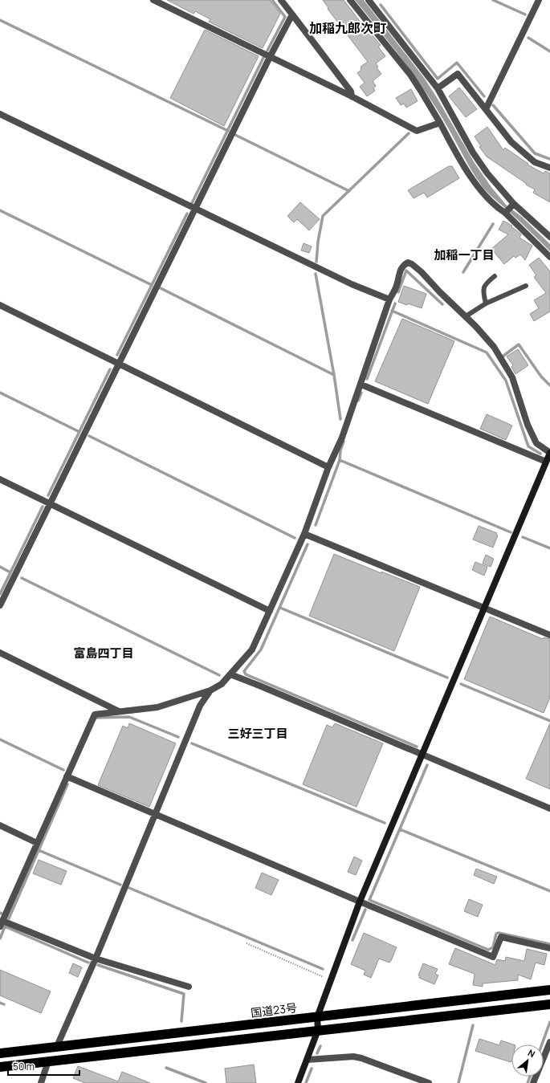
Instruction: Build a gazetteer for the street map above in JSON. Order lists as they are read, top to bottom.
{
  "streets": {
    "highway": ["国道23号"]
  },
  "districts": [
    "加稲九郎次町",
    "加稲一丁目",
    "富島四丁目",
    "三好三丁目"
  ],
  "scale_bar": "50 m",
  "north": "top right"
}
